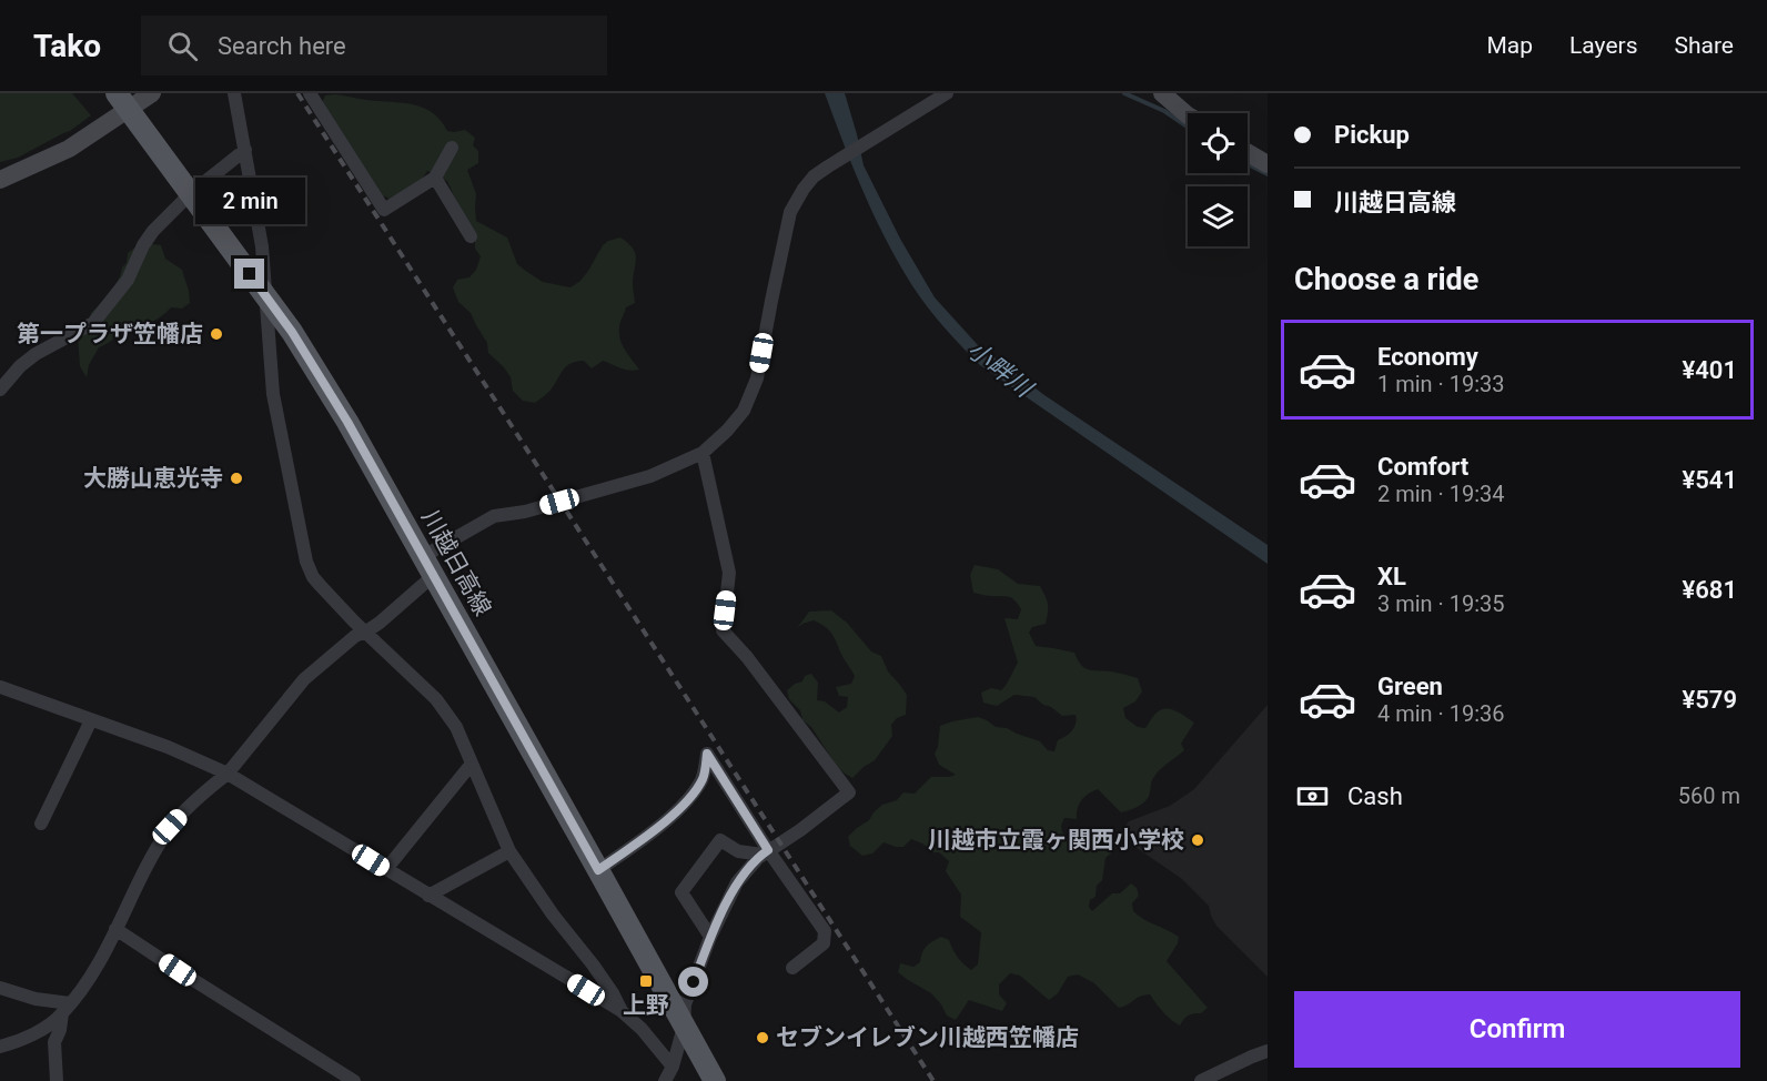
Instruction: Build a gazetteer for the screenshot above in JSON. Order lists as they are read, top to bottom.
{
  "streets": {
    "main road": ["川越日高線"]
  },
  "water": ["小畔川"],
  "places": {
    "other": [
      "第一プラザ笠幡店",
      "大勝山恵光寺",
      "川越市立霞ヶ関西小学校",
      "セブンイレブン川越西笠幡店"
    ],
    "transit": ["上野"]
  },
  "page": {
    "header": "Tako",
    "search": "Search here",
    "nav": ["Map", "Layers", "Share"],
    "banner": ["Pickup", "川越日高線"],
    "bubble": "2 min",
    "heading": "Choose a ride",
    "list": [
      {
        "name": "Economy",
        "note": "1 min · 19:33",
        "value": "¥401"
      },
      {
        "name": "Comfort",
        "note": "2 min · 19:34",
        "value": "¥541"
      },
      {
        "name": "XL",
        "note": "3 min · 19:35",
        "value": "¥681"
      },
      {
        "name": "Green",
        "note": "4 min · 19:36",
        "value": "¥579"
      }
    ],
    "pay": ["Cash", "560 m"],
    "buttons": "Confirm"
  }
}
